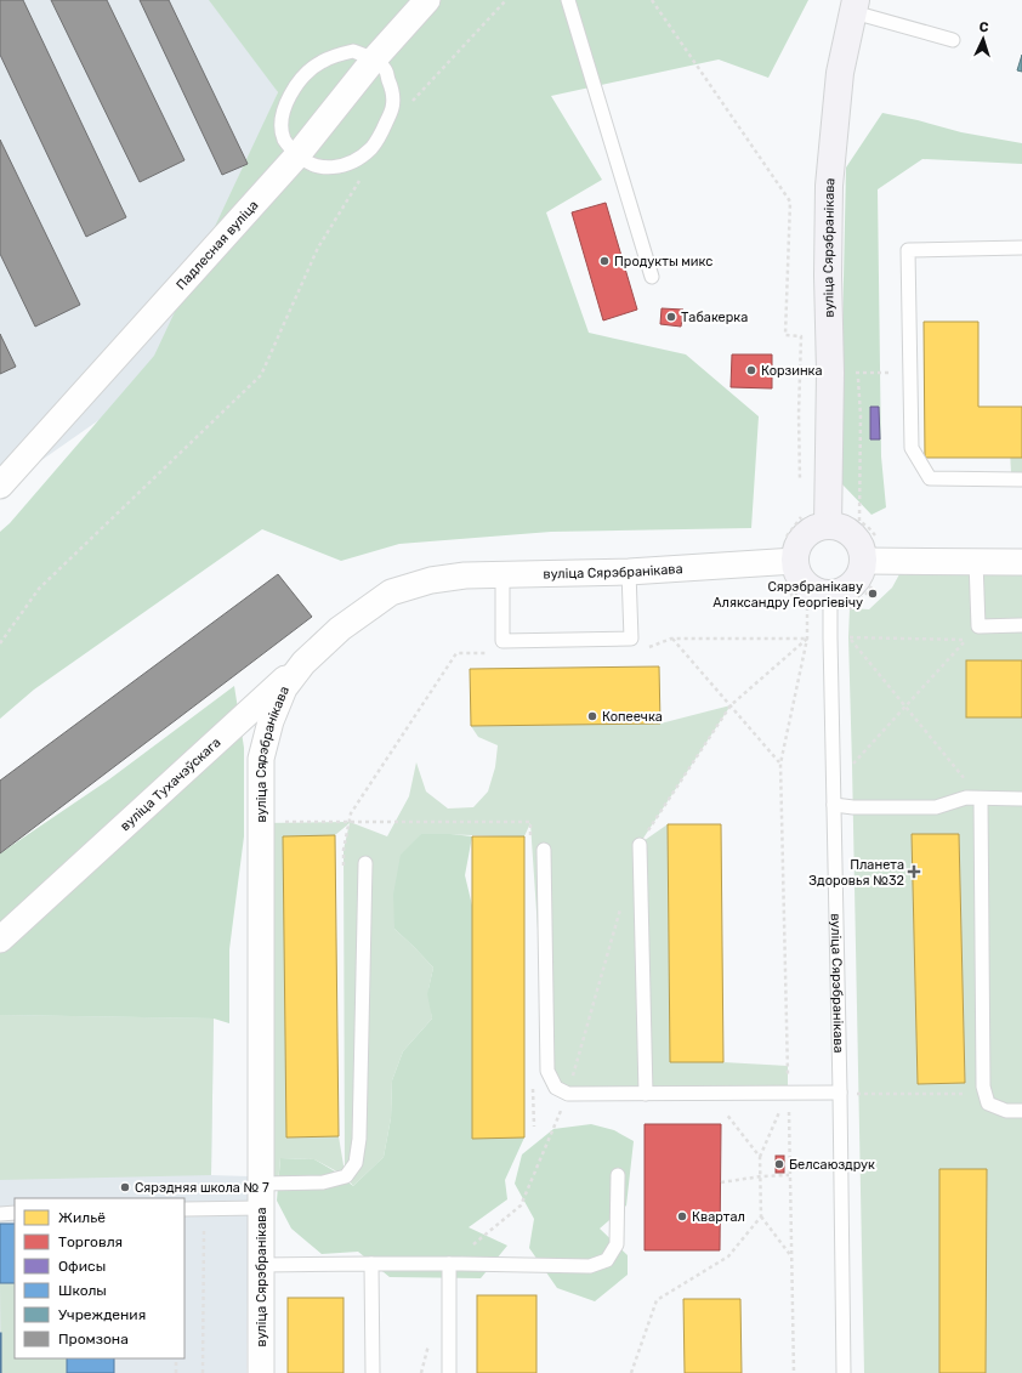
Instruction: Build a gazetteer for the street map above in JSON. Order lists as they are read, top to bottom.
{
  "streets": {
    "street": ["Падлесная вуліца", "вуліца Сярэбранікава", "вуліца Тухачэўскага"]
  },
  "crossings": [
    ["вуліца Сярэбранікава", "вуліца Тухачэўскага"]
  ],
  "places": {
    "other": [
      "Продукты микс",
      "Табакерка",
      "Корзинка",
      "Сярэбранікаву Аляксандру Георгіевічу",
      "Копеечка",
      "Белсаюздрук",
      "Сярэдняя школа № 7",
      "Квартал"
    ],
    "health": ["Планета Здоровья №32"]
  },
  "legend": [
    "Жильё",
    "Торговля",
    "Офисы",
    "Школы",
    "Учреждения",
    "Промзона"
  ],
  "north": "top"
}
